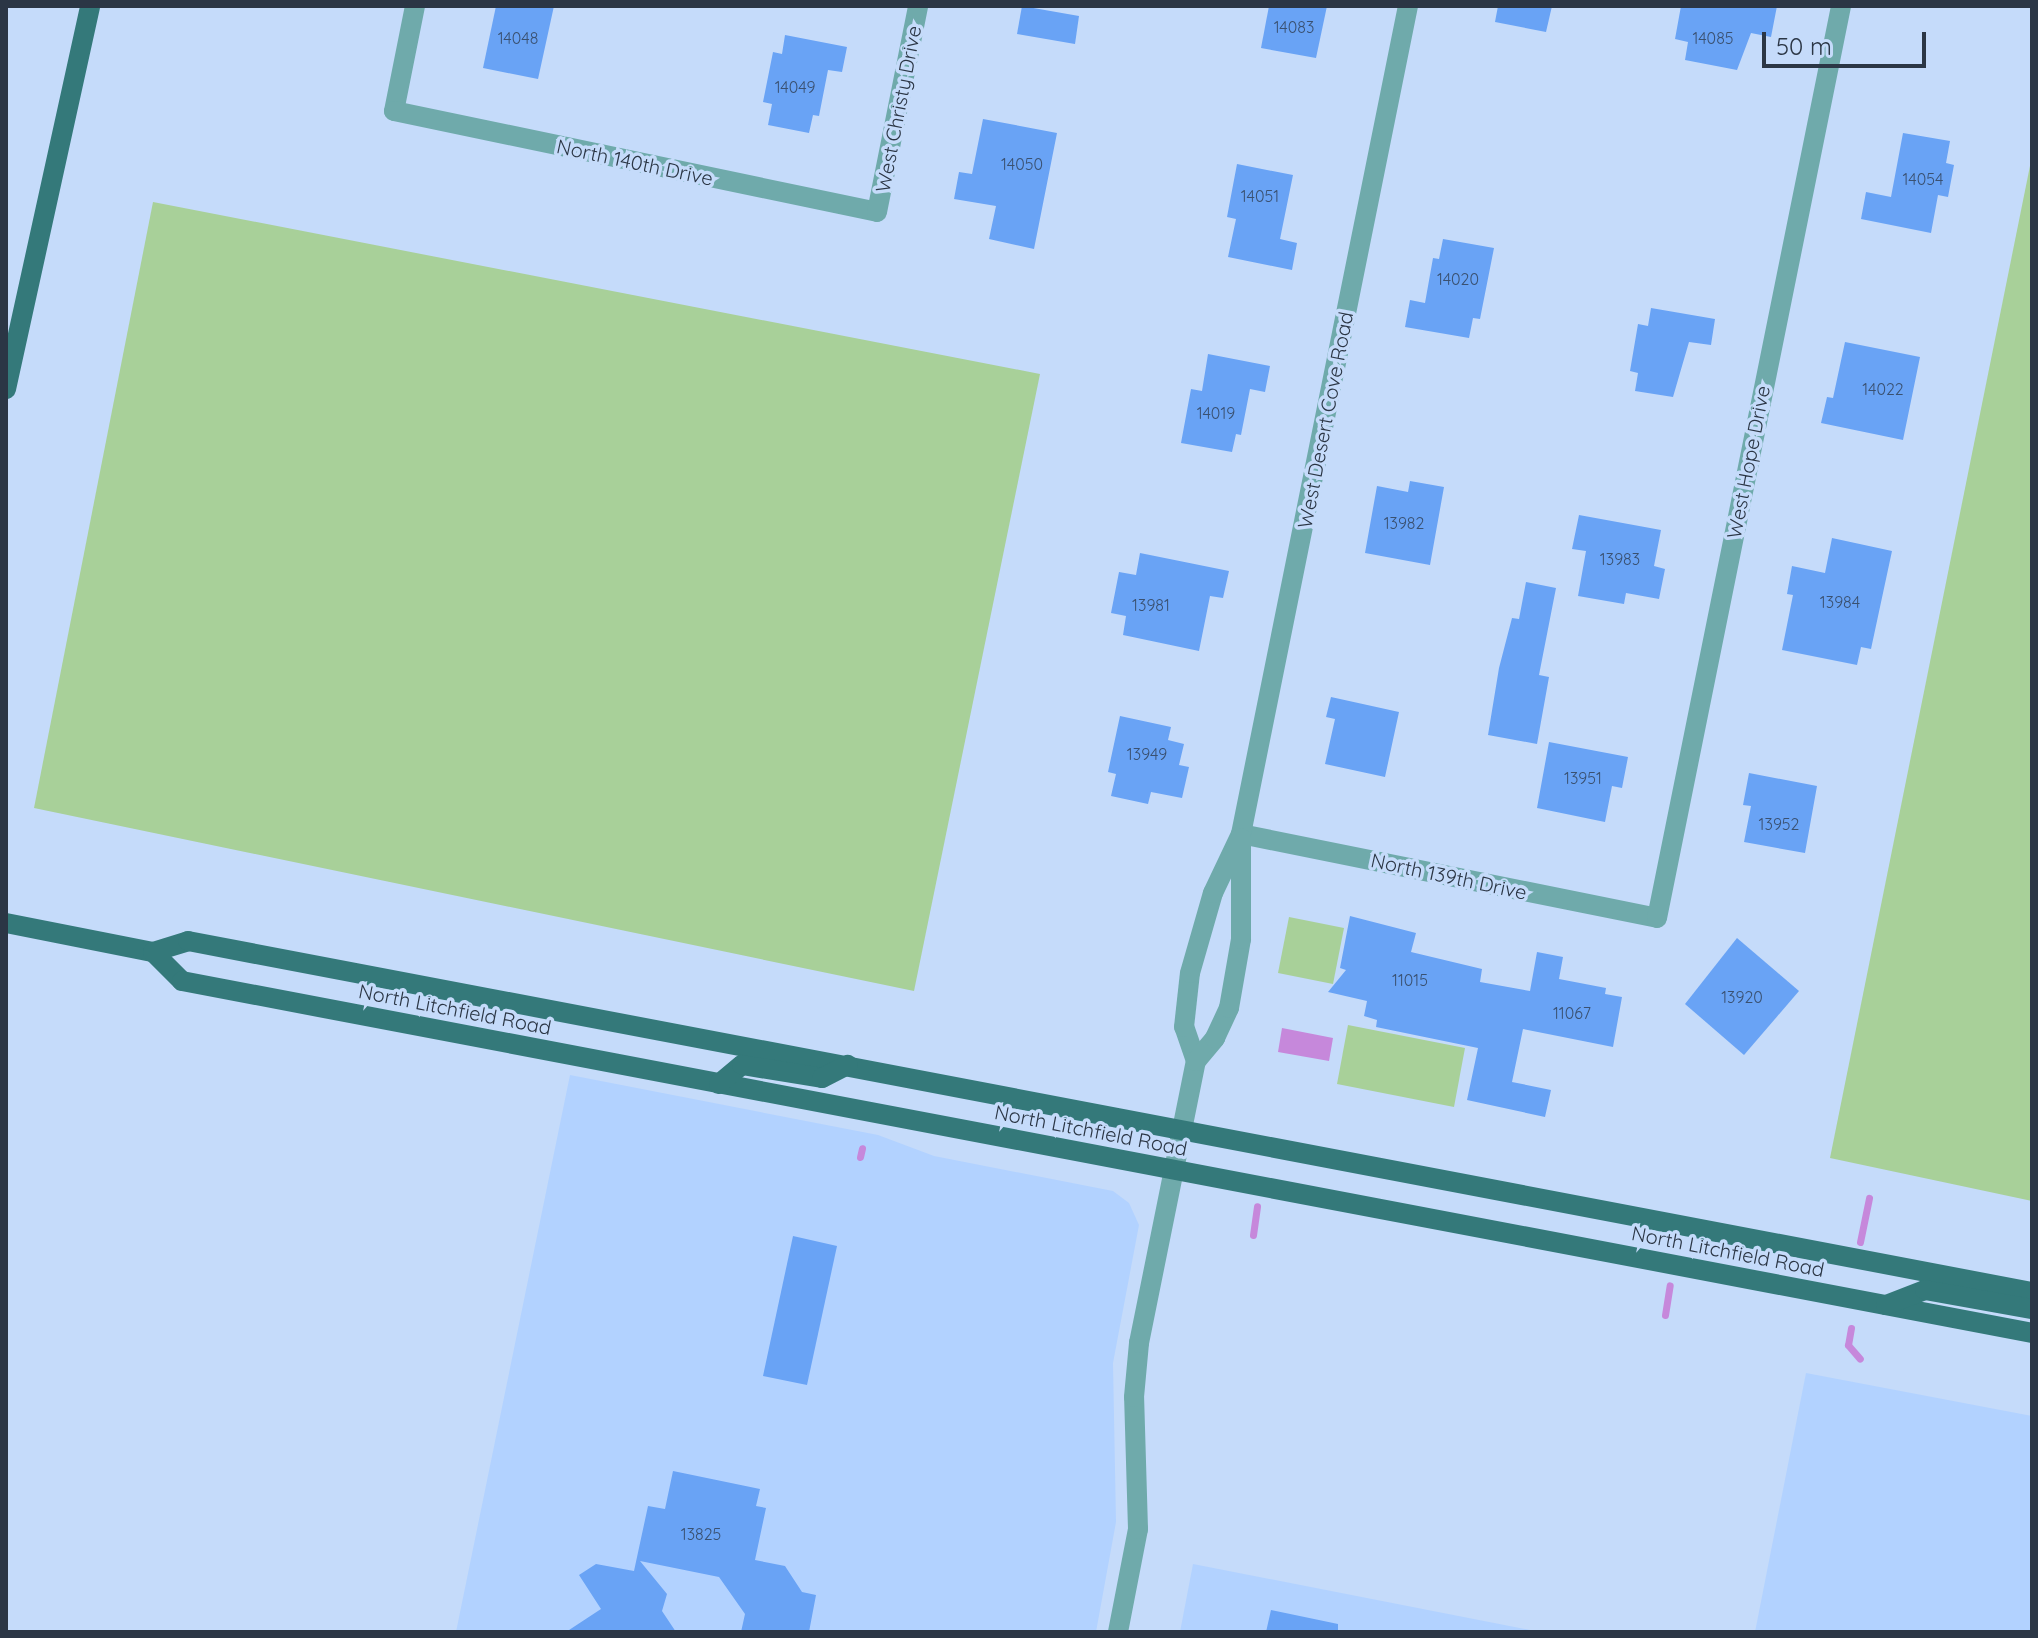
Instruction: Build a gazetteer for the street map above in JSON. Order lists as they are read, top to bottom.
{
  "streets": {
    "main road": ["North Litchfield Road"],
    "street": [
      "West Christy Drive",
      "North 140th Drive",
      "West Desert Cove Road",
      "West Hope Drive",
      "North 139th Drive"
    ]
  },
  "crossings": [
    ["West Christy Drive", "North 140th Drive"],
    ["West Desert Cove Road", "North 139th Drive"],
    ["West Desert Cove Road", "North Litchfield Road"],
    ["West Hope Drive", "North 139th Drive"]
  ],
  "house_numbers": [
    "14083",
    "14048",
    "14085",
    "14049",
    "14050",
    "14054",
    "14051",
    "14020",
    "14022",
    "14019",
    "13982",
    "13983",
    "13984",
    "13981",
    "13949",
    "13951",
    "13952",
    "11015",
    "13920",
    "11067",
    "13825"
  ],
  "scale_bar": "50 m"
}
